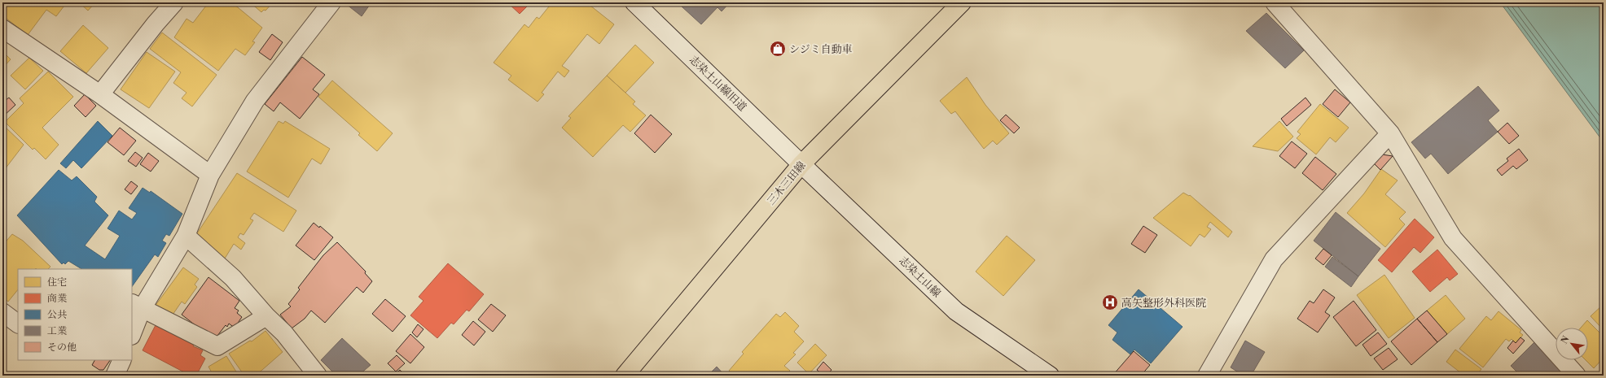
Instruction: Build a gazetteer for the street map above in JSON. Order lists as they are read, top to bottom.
{
  "streets": {
    "main road": ["三木三田線"],
    "street": ["志染土山線旧道", "志染土山線"]
  },
  "crossings": [
    ["志染土山線旧道", "三木三田線"],
    ["志染土山線旧道", "志染土山線"],
    ["三木三田線", "志染土山線"]
  ],
  "places": {
    "shop": ["シジミ自動車"],
    "hospital": ["高矢整形外科医院"]
  },
  "legend": [
    "住宅",
    "商業",
    "公共",
    "工業",
    "その他"
  ],
  "north": "top left"
}
